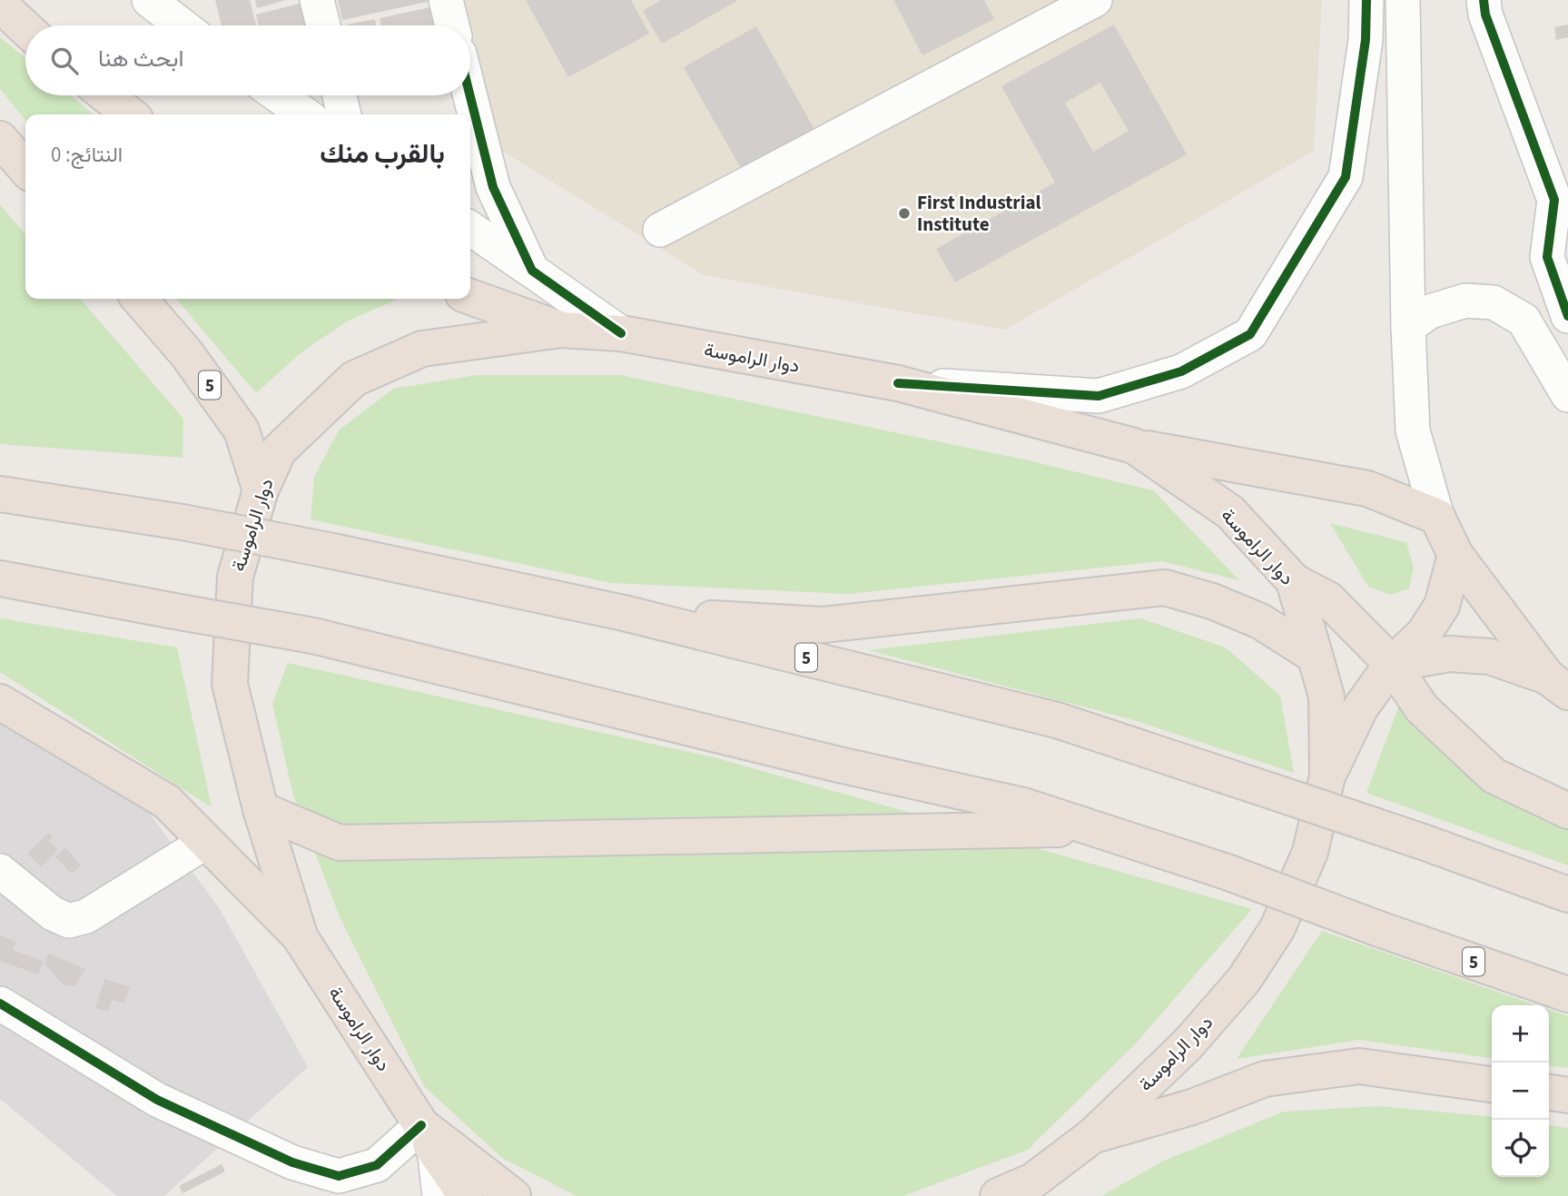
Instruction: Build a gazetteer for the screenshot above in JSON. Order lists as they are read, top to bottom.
{
  "streets": {
    "highway": ["دوار الراموسة", "5"]
  },
  "crossings": [
    ["دوار الراموسة", "5"]
  ],
  "places": ["First Industrial Institute"],
  "page": {
    "search": "ابحث هنا",
    "heading": ["بالقرب منك", "النتائج: 0"],
    "map_buttons": ["+", "−"]
  }
}
